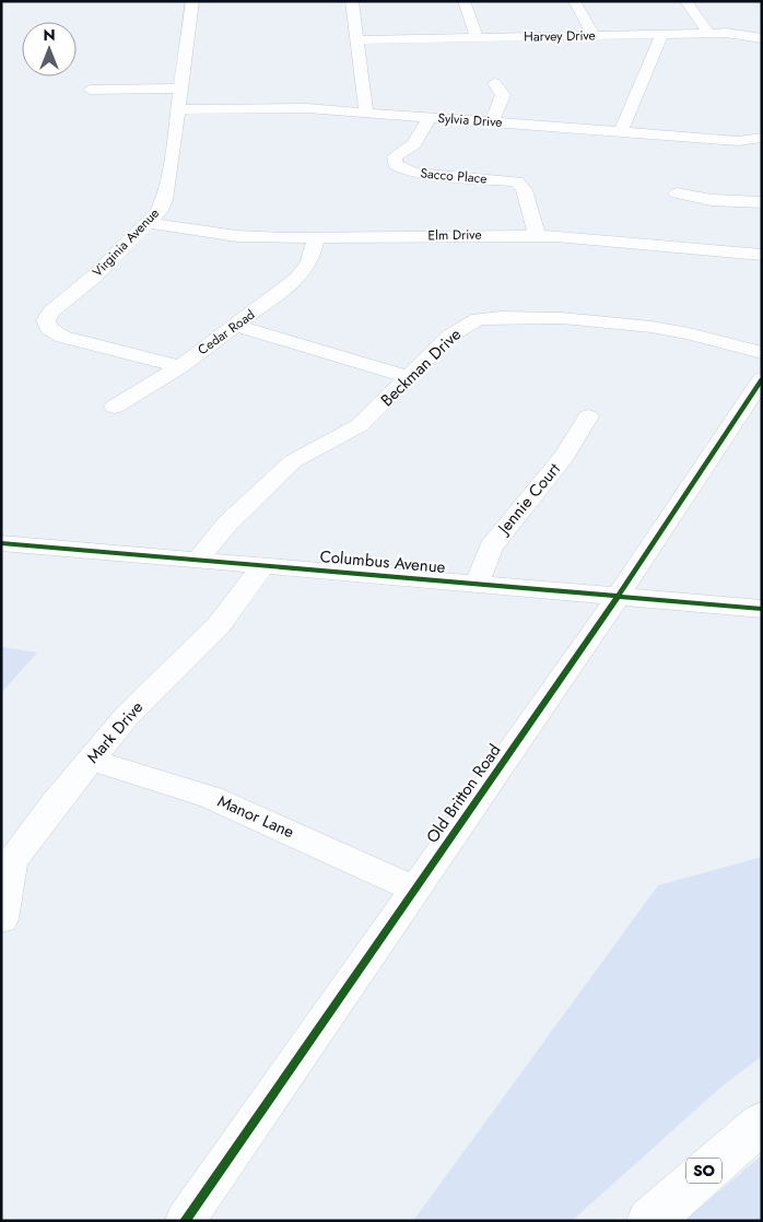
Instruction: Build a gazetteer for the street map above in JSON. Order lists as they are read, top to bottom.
{
  "streets": {
    "highway": ["SO"],
    "street": [
      "Harvey Drive",
      "Sylvia Drive",
      "Sacco Place",
      "Elm Drive",
      "Virginia Avenue",
      "Cedar Road",
      "Beckman Drive",
      "Jennie Court",
      "Columbus Avenue",
      "Mark Drive",
      "Old Britton Road",
      "Manor Lane"
    ]
  },
  "crossings": [
    ["Sylvia Drive", "Sacco Place"],
    ["Sylvia Drive", "Virginia Avenue"],
    ["Sacco Place", "Elm Drive"],
    ["Elm Drive", "Virginia Avenue"],
    ["Elm Drive", "Cedar Road"],
    ["Virginia Avenue", "Cedar Road"],
    ["Beckman Drive", "Columbus Avenue"],
    ["Jennie Court", "Columbus Avenue"],
    ["Columbus Avenue", "Mark Drive"],
    ["Columbus Avenue", "Old Britton Road"],
    ["Mark Drive", "Manor Lane"],
    ["Old Britton Road", "Manor Lane"]
  ],
  "north": "top"
}
